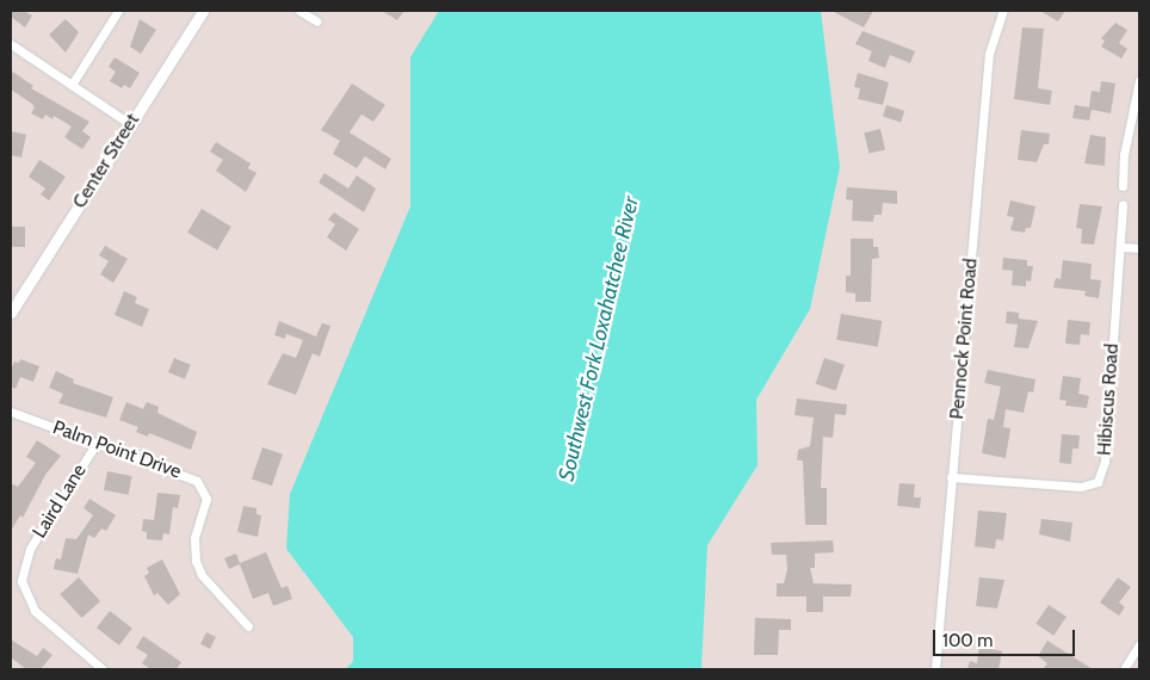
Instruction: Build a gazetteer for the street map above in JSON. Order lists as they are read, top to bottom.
{
  "streets": {
    "street": [
      "Center Street",
      "Pennock Point Road",
      "Hibiscus Road",
      "Palm Point Drive",
      "Laird Lane"
    ]
  },
  "crossings": [
    ["Pennock Point Road", "Hibiscus Road"],
    ["Palm Point Drive", "Laird Lane"]
  ],
  "water": ["Southwest Fork Loxahatchee River"],
  "scale_bar": "100 m"
}
